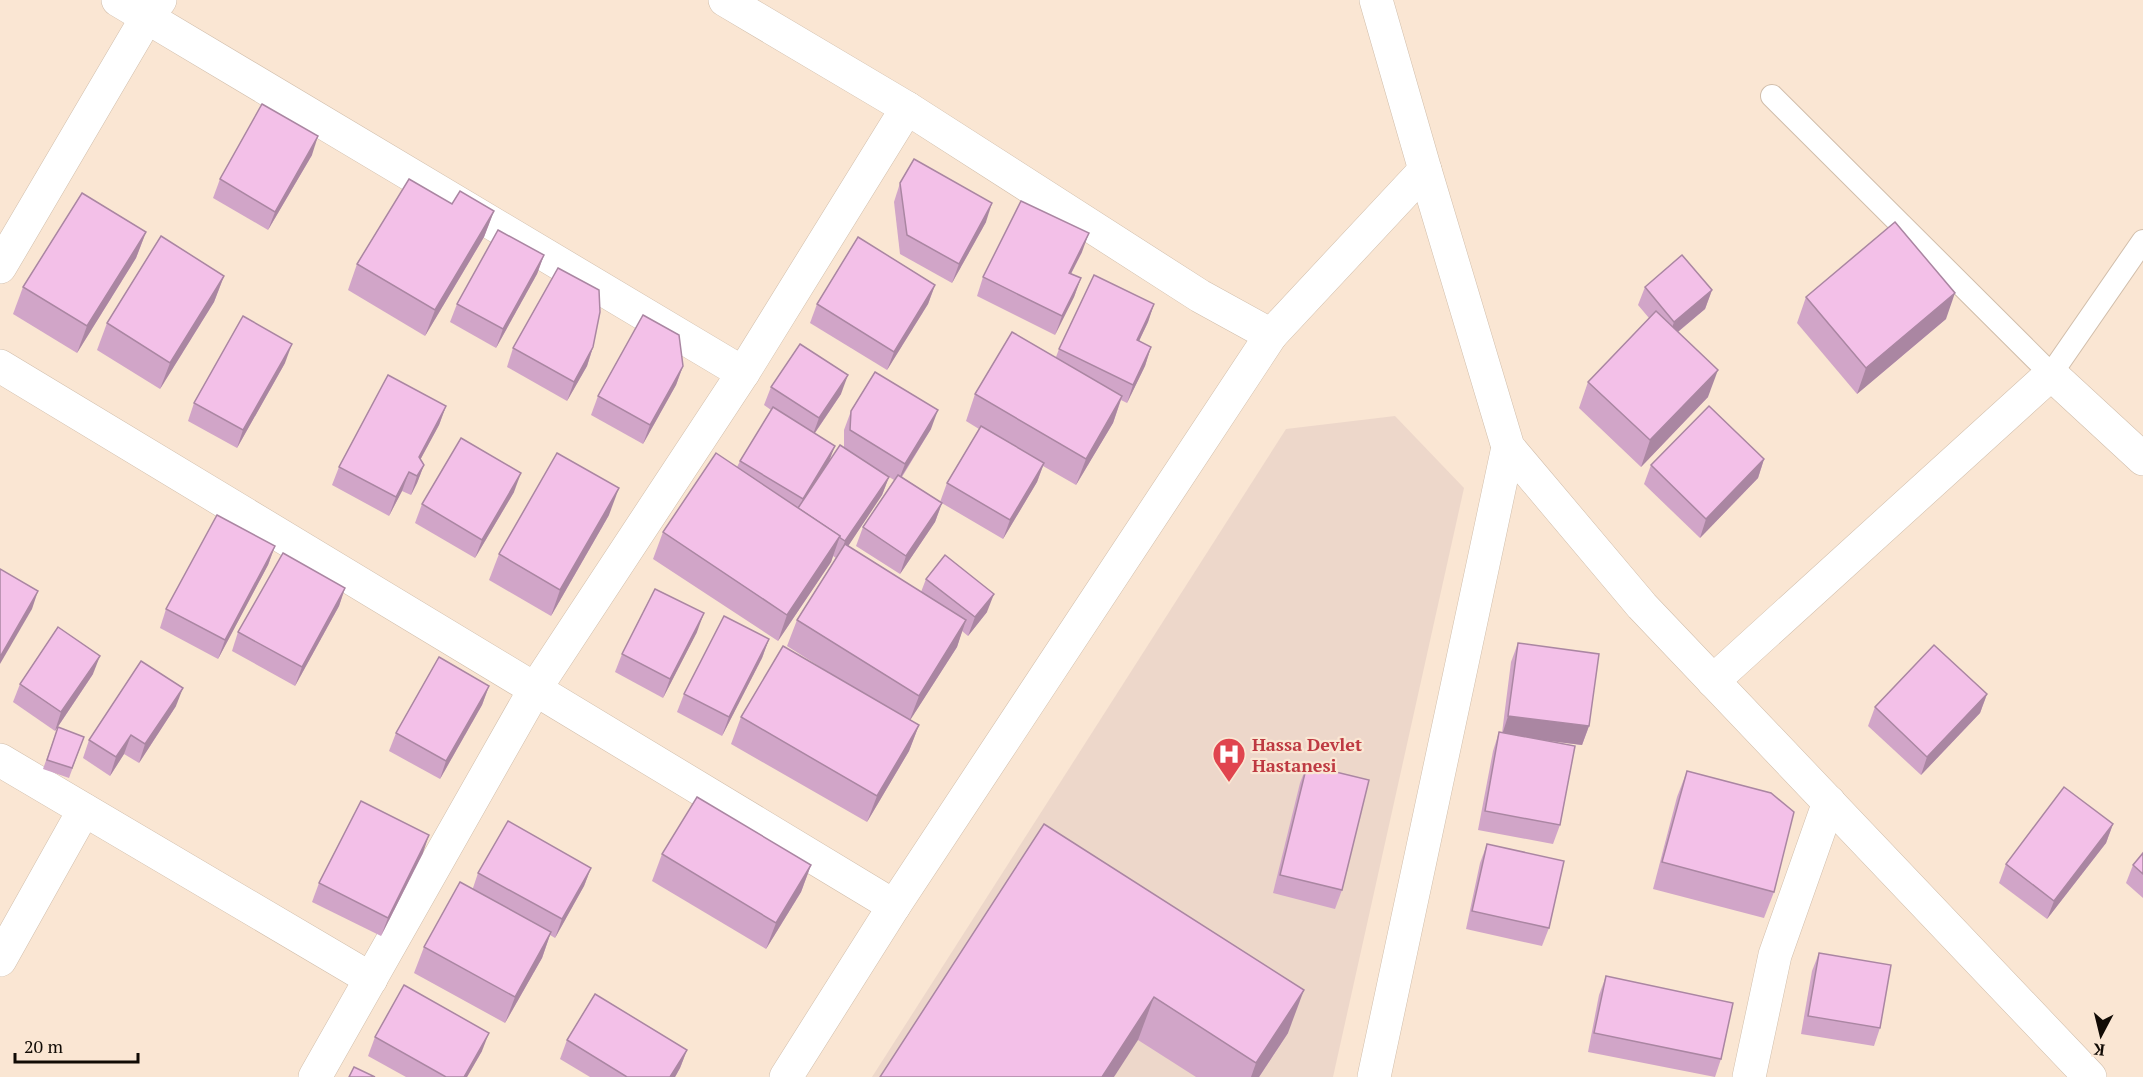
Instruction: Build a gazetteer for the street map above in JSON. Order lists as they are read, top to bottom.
{
  "places": {
    "hospital": ["Hassa Devlet Hastanesi"]
  },
  "scale_bar": "20 m",
  "north": "bottom"
}
